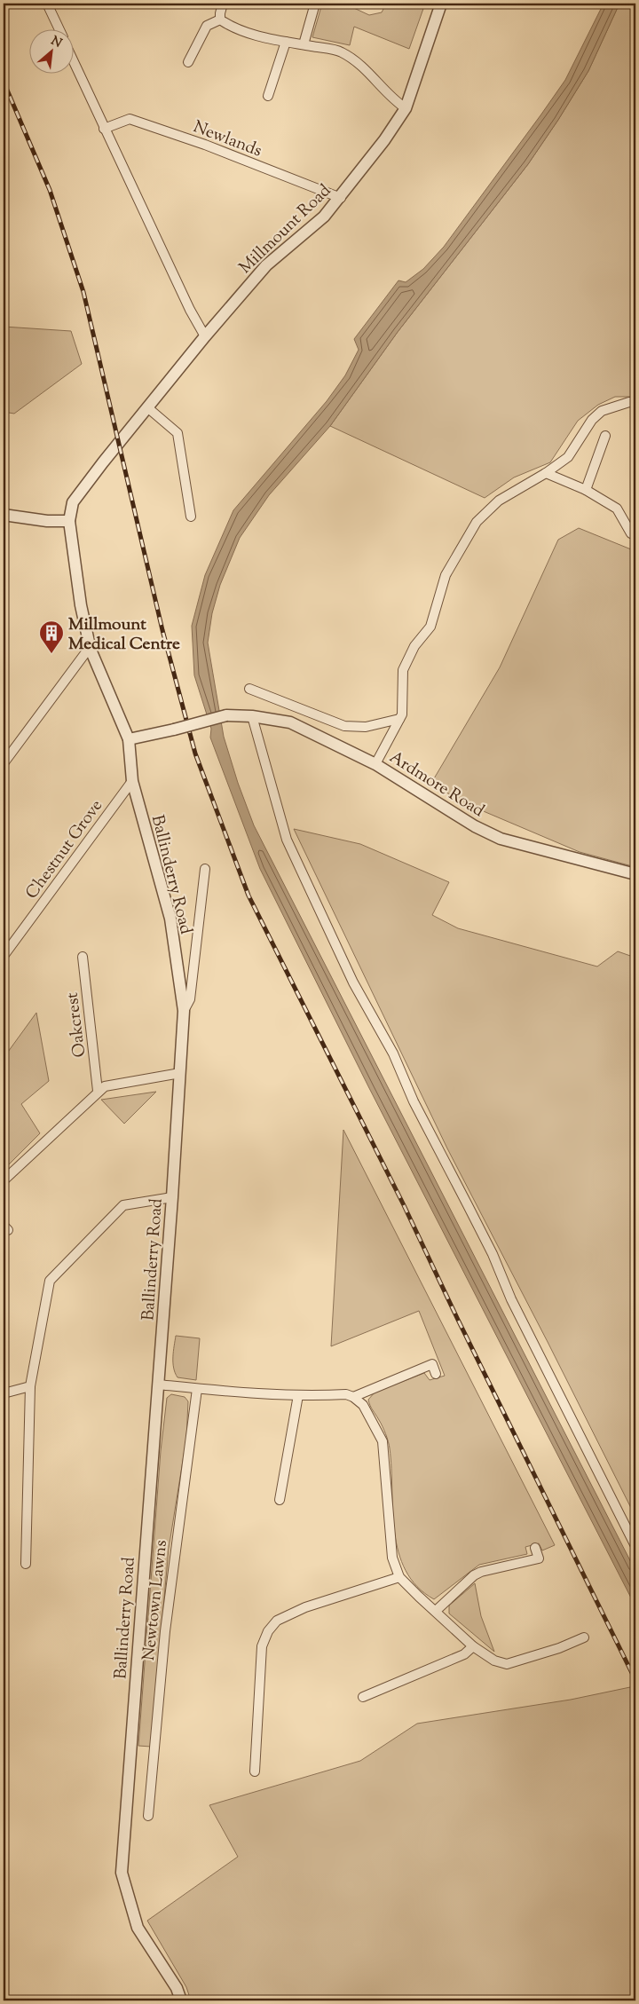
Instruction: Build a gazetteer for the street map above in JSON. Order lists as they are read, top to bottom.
{
  "streets": {
    "street": [
      "Newlands",
      "Millmount Road",
      "Ardmore Road",
      "Chestnut Grove",
      "Ballinderry Road",
      "Oakcrest",
      "Newtown Lawns"
    ]
  },
  "crossings": [
    ["Newlands", "Millmount Road"],
    ["Millmount Road", "Ballinderry Road"],
    ["Ardmore Road", "Ballinderry Road"],
    ["Chestnut Grove", "Ballinderry Road"]
  ],
  "places": {
    "building": ["Millmount Medical Centre"]
  },
  "north": "top right"
}
